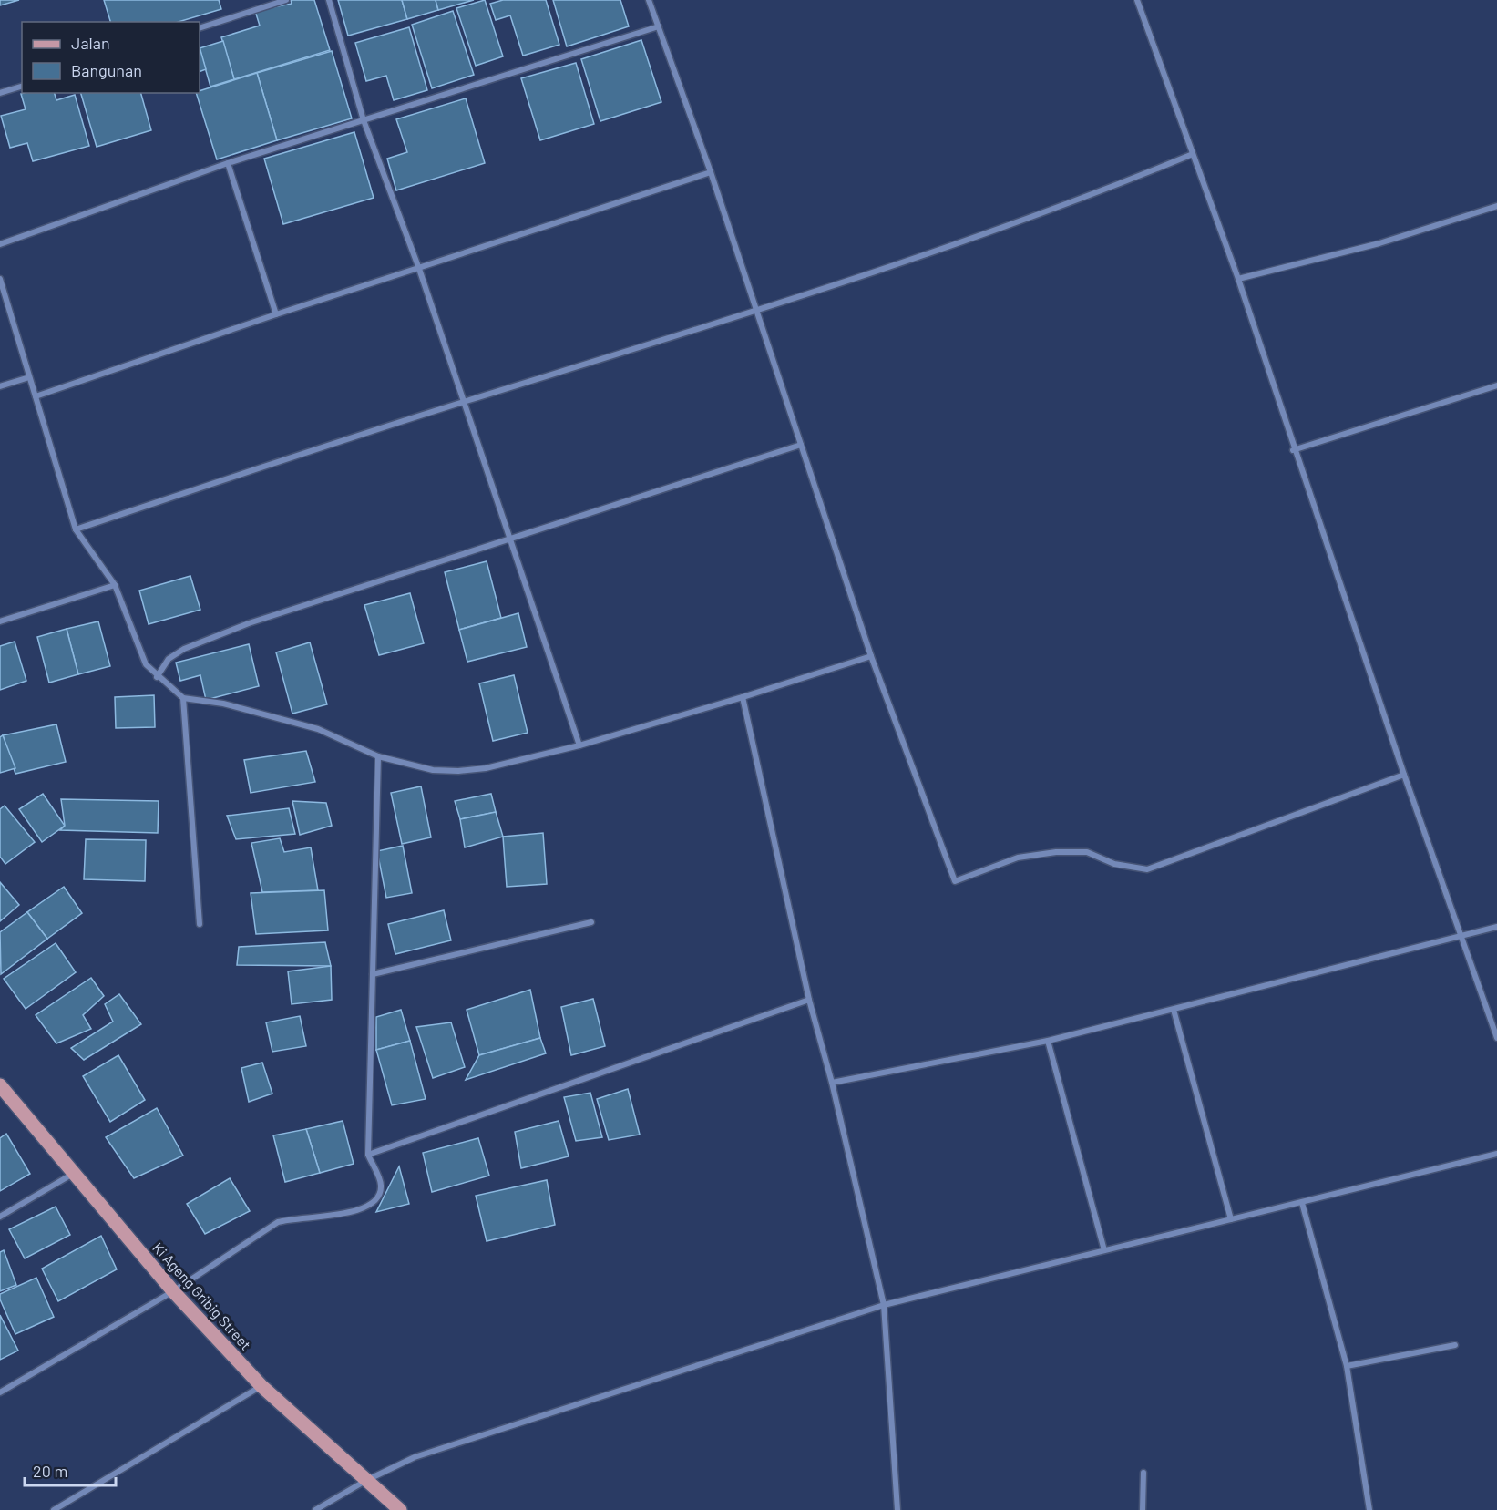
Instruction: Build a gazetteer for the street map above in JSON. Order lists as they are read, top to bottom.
{
  "streets": {
    "main road": ["Ki Ageng Gribig Street"]
  },
  "legend": ["Jalan", "Bangunan"],
  "scale_bar": "20 m"
}
